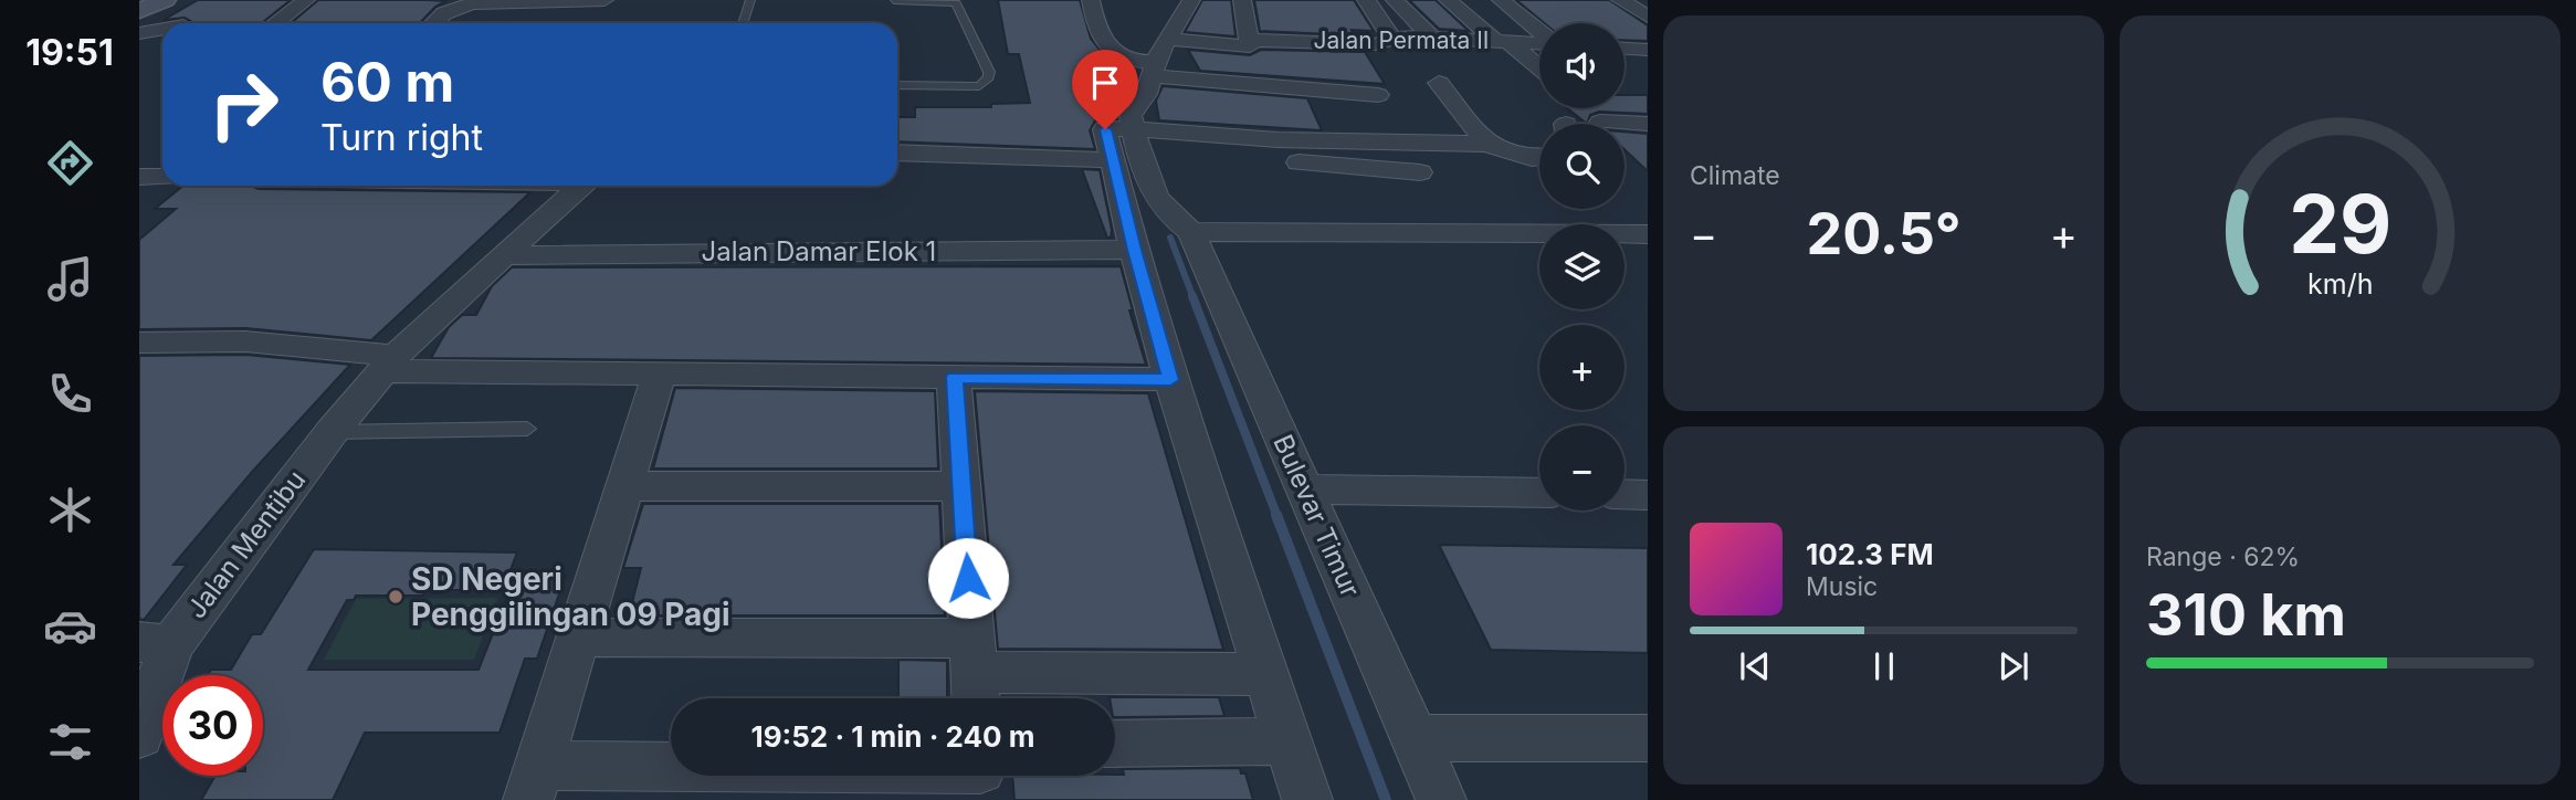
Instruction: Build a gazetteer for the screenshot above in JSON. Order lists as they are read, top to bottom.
{
  "streets": {
    "street": [
      "Jalan Permata II",
      "Jalan Damar Elok 1",
      "Bulevar Timur",
      "Jalan Mentibu"
    ]
  },
  "places": ["SD Negeri Penggilingan 09 Pagi"],
  "page": {
    "tabs": "19:51",
    "tile": [
      "Climate",
      ["Range · 62%", "310 km"]
    ],
    "map_buttons": ["+", "−"],
    "turn": ["60 m", "Turn right"],
    "heat": ["−", "20.5°", "+"],
    "song": ["102.3 FM", "Music"],
    "limit": "30",
    "trip": "19:52 · 1 min · 240 m",
    "gauge": ["29", "km/h"]
  }
}
